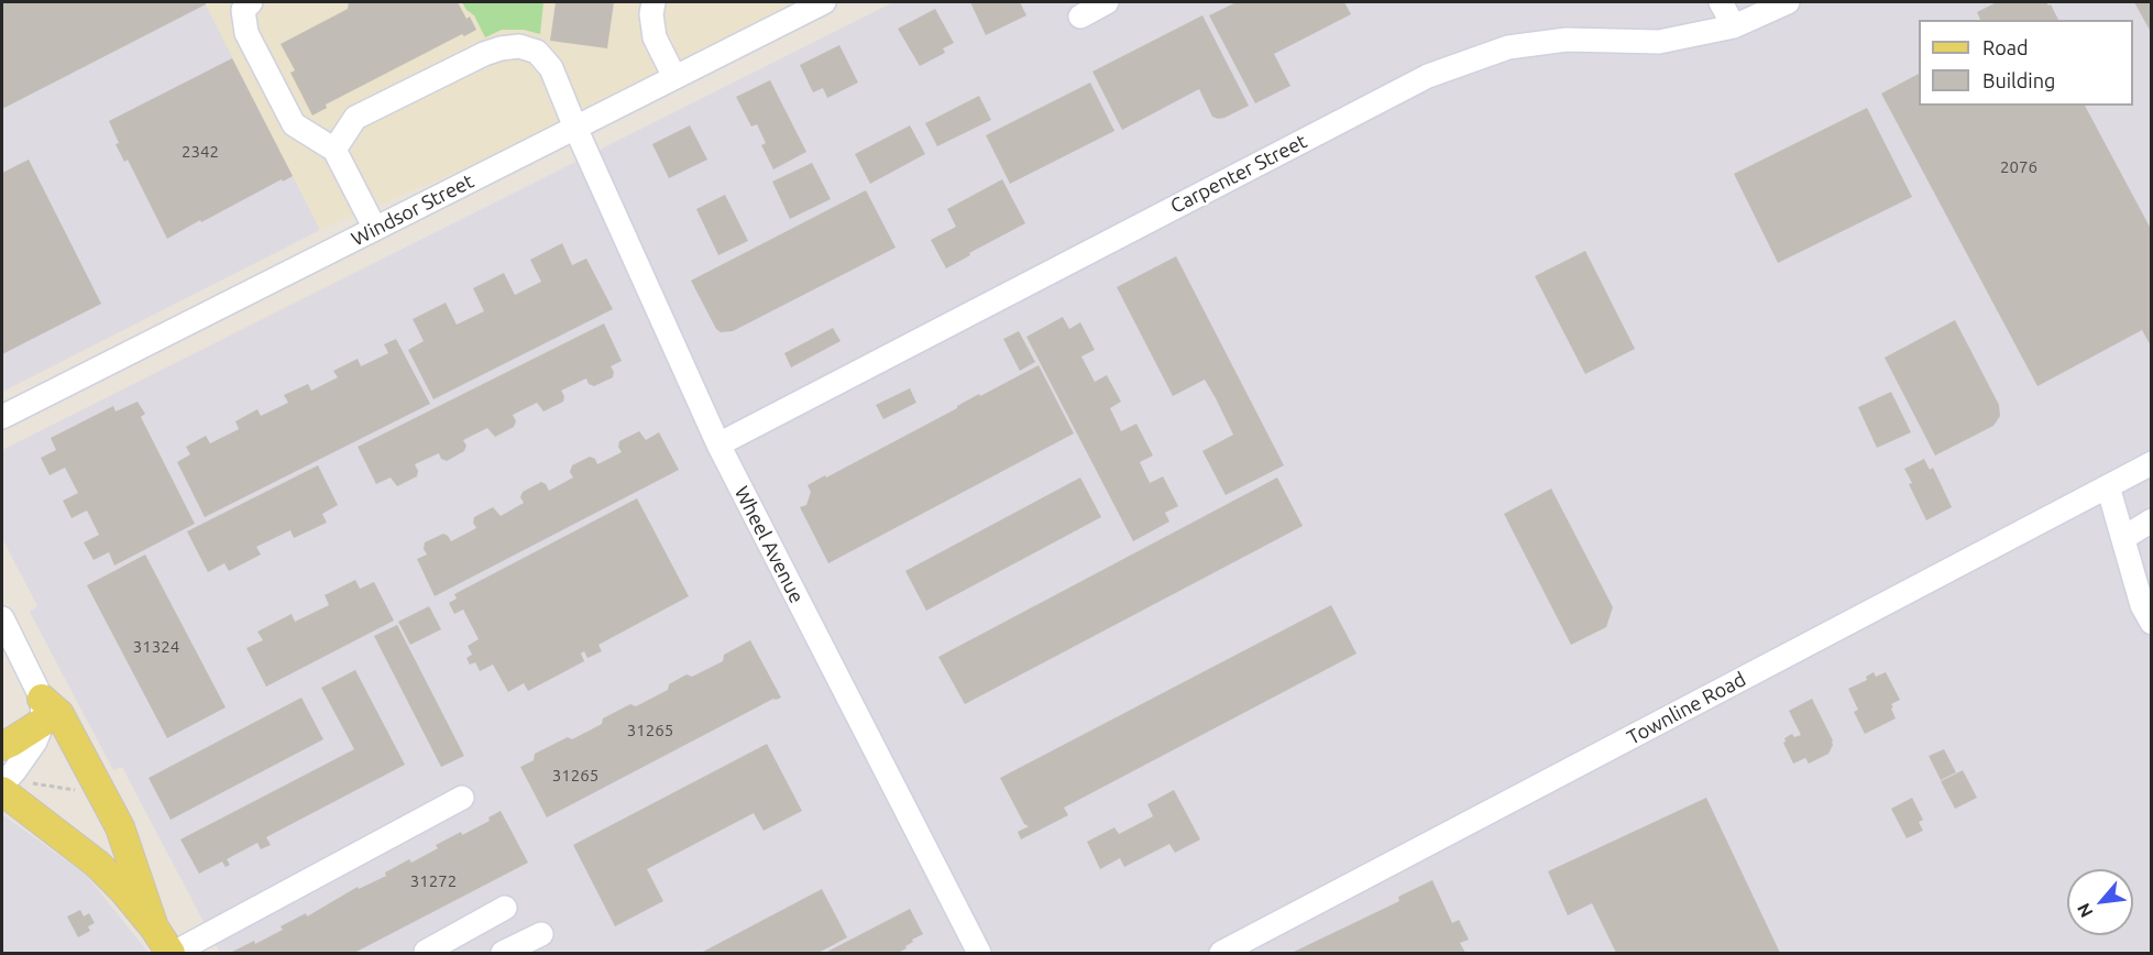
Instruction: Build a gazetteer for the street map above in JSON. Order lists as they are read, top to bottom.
{
  "streets": {
    "street": [
      "Carpenter Street",
      "Windsor Street",
      "Wheel Avenue",
      "Townline Road"
    ]
  },
  "crossings": [
    ["Carpenter Street", "Wheel Avenue"],
    ["Windsor Street", "Wheel Avenue"]
  ],
  "house_numbers": [
    "2342",
    "2076",
    "31324",
    "31265",
    "31265",
    "31272"
  ],
  "legend": ["Road", "Building"],
  "north": "bottom left"
}
